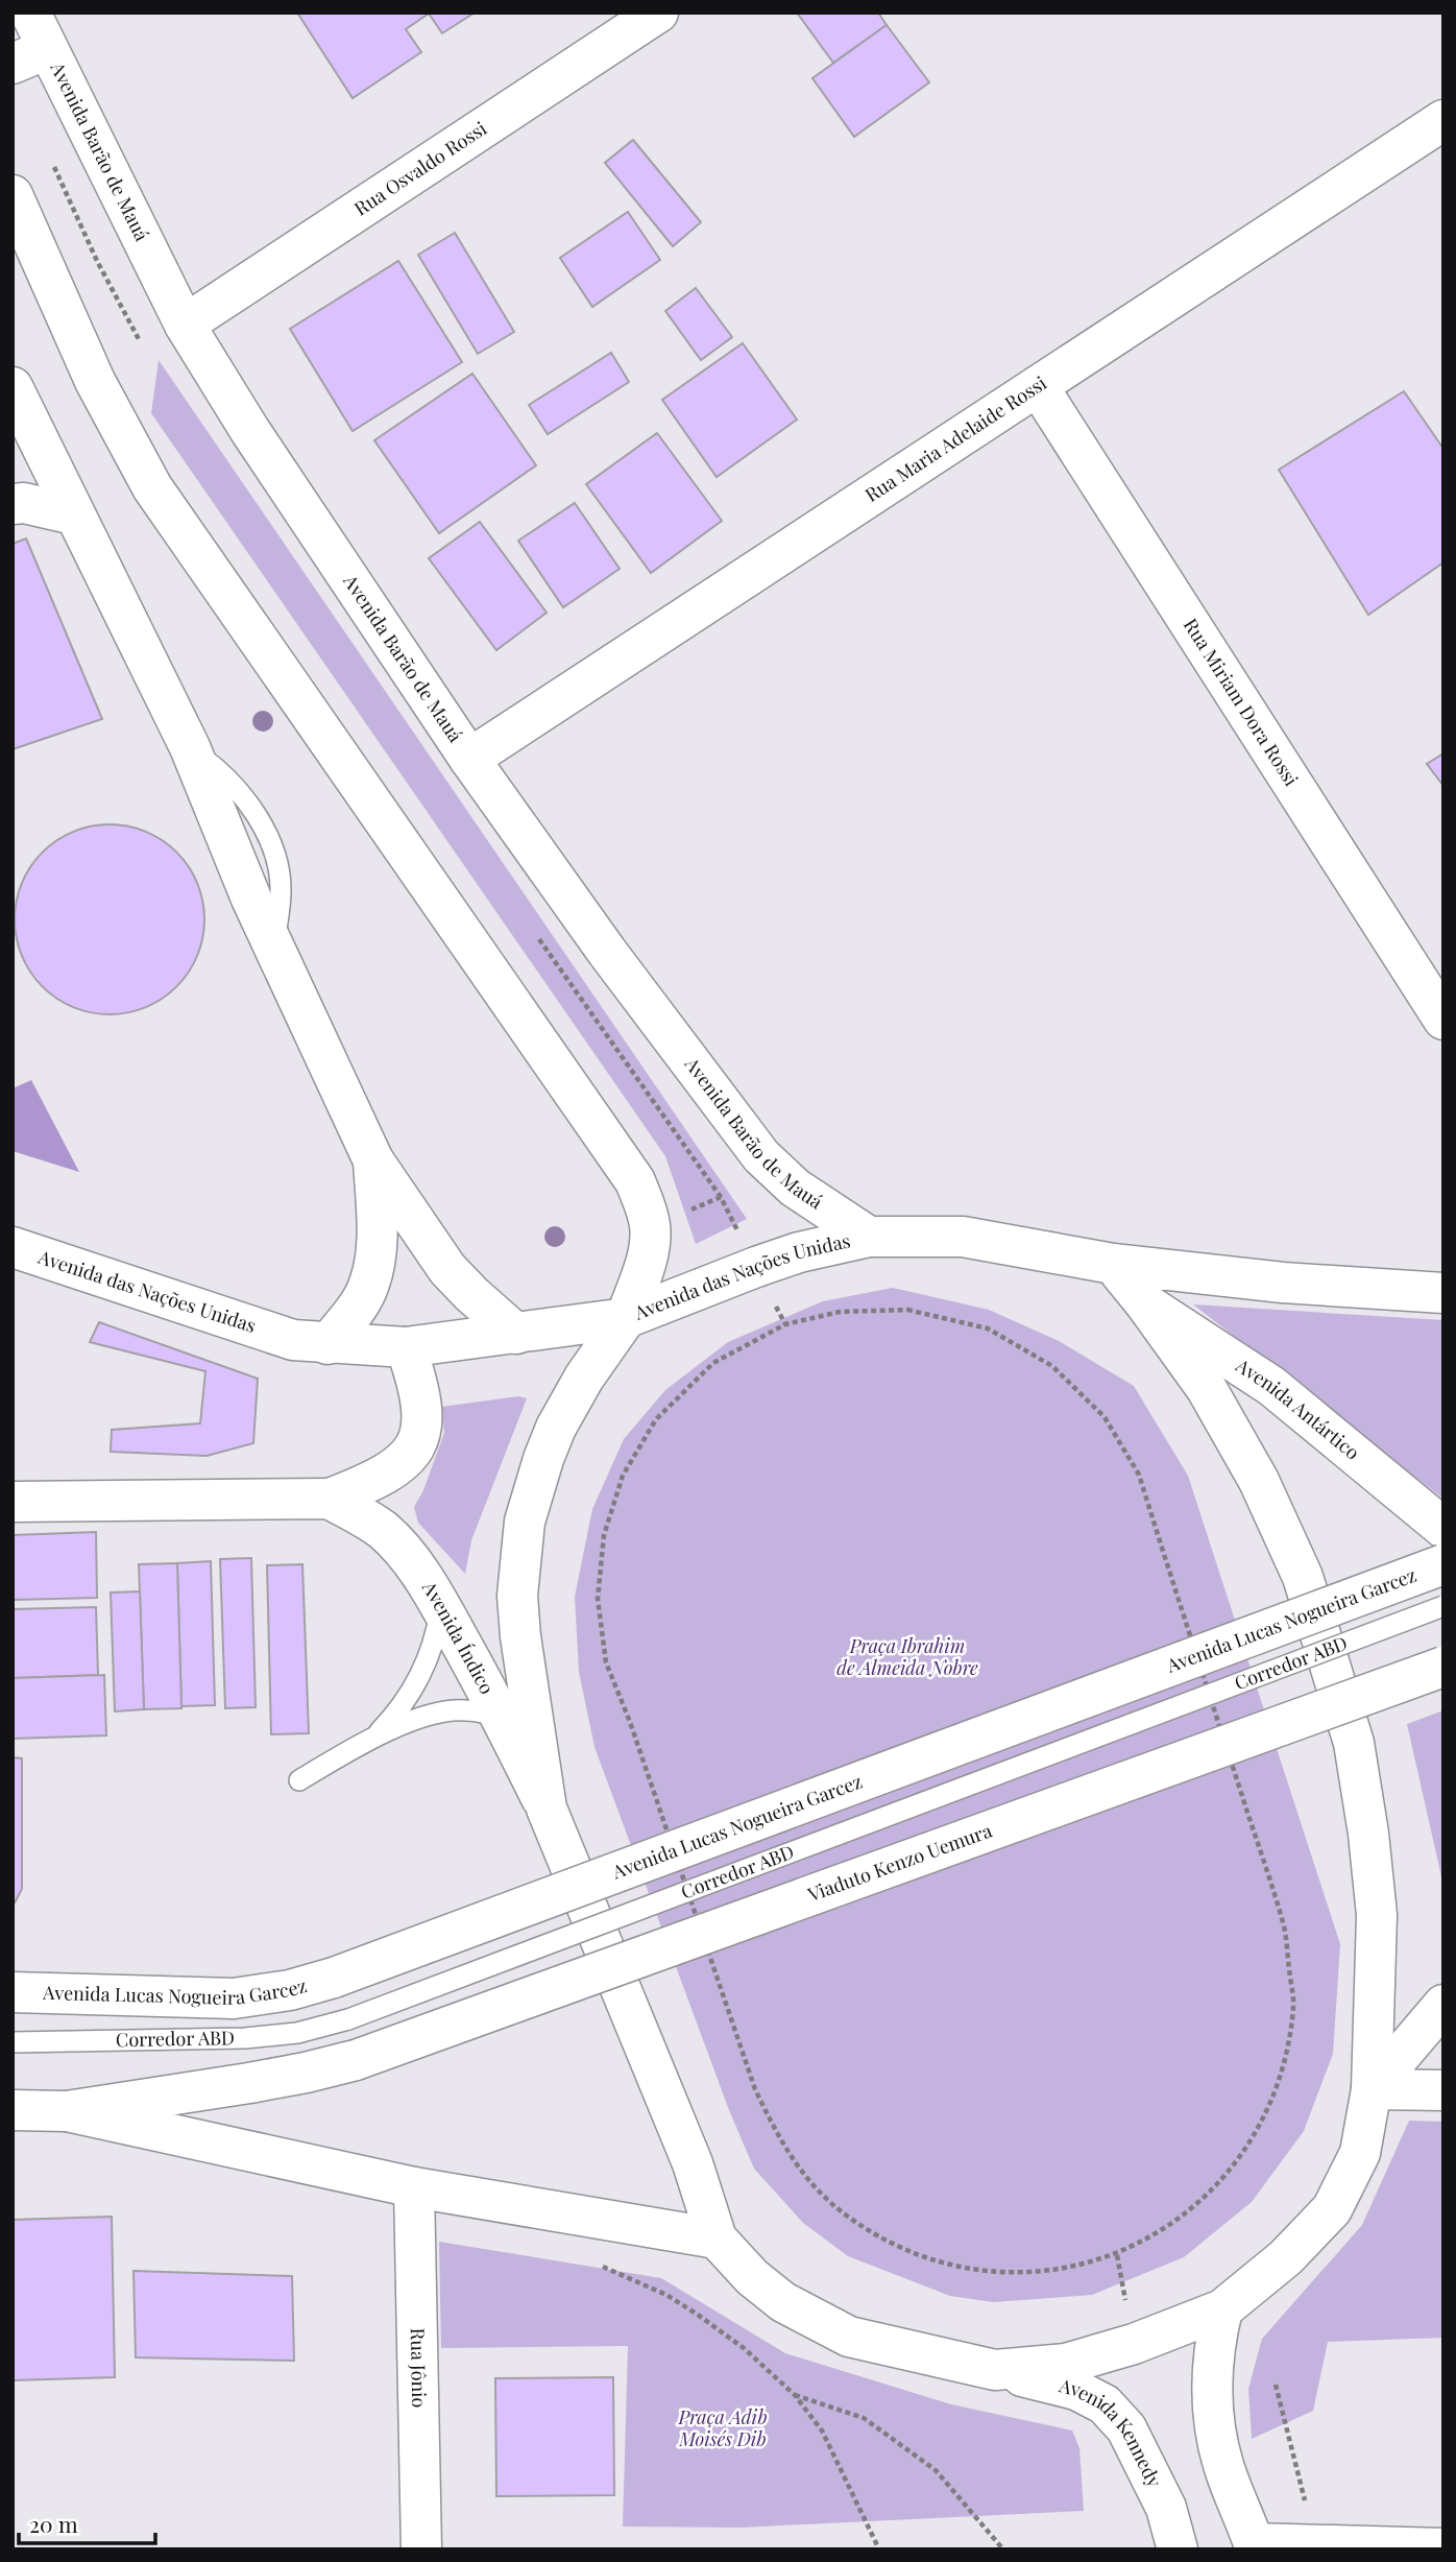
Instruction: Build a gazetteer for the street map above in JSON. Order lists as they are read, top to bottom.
{
  "streets": {
    "street": [
      "Avenida Barão de Mauá",
      "Rua Osvaldo Rossi",
      "Rua Maria Adelaide Rossi",
      "Rua Miriam Dora Rossi",
      "Avenida das Nações Unidas",
      "Avenida Antártico",
      "Avenida Lucas Nogueira Garcez",
      "Avenida Índico",
      "Viaduto Kenzo Uemura",
      "Rua Jônio",
      "Avenida Kennedy"
    ],
    "lane": ["Corredor ABD"]
  },
  "crossings": [
    ["Avenida Barão de Mauá", "Rua Osvaldo Rossi"],
    ["Avenida Barão de Mauá", "Rua Maria Adelaide Rossi"],
    ["Avenida Barão de Mauá", "Avenida das Nações Unidas"],
    ["Rua Maria Adelaide Rossi", "Rua Miriam Dora Rossi"]
  ],
  "parks": ["Praça Ibrahim de Almeida Nobre", "Praça Adib Moisés Dib"],
  "scale_bar": "20 m"
}
